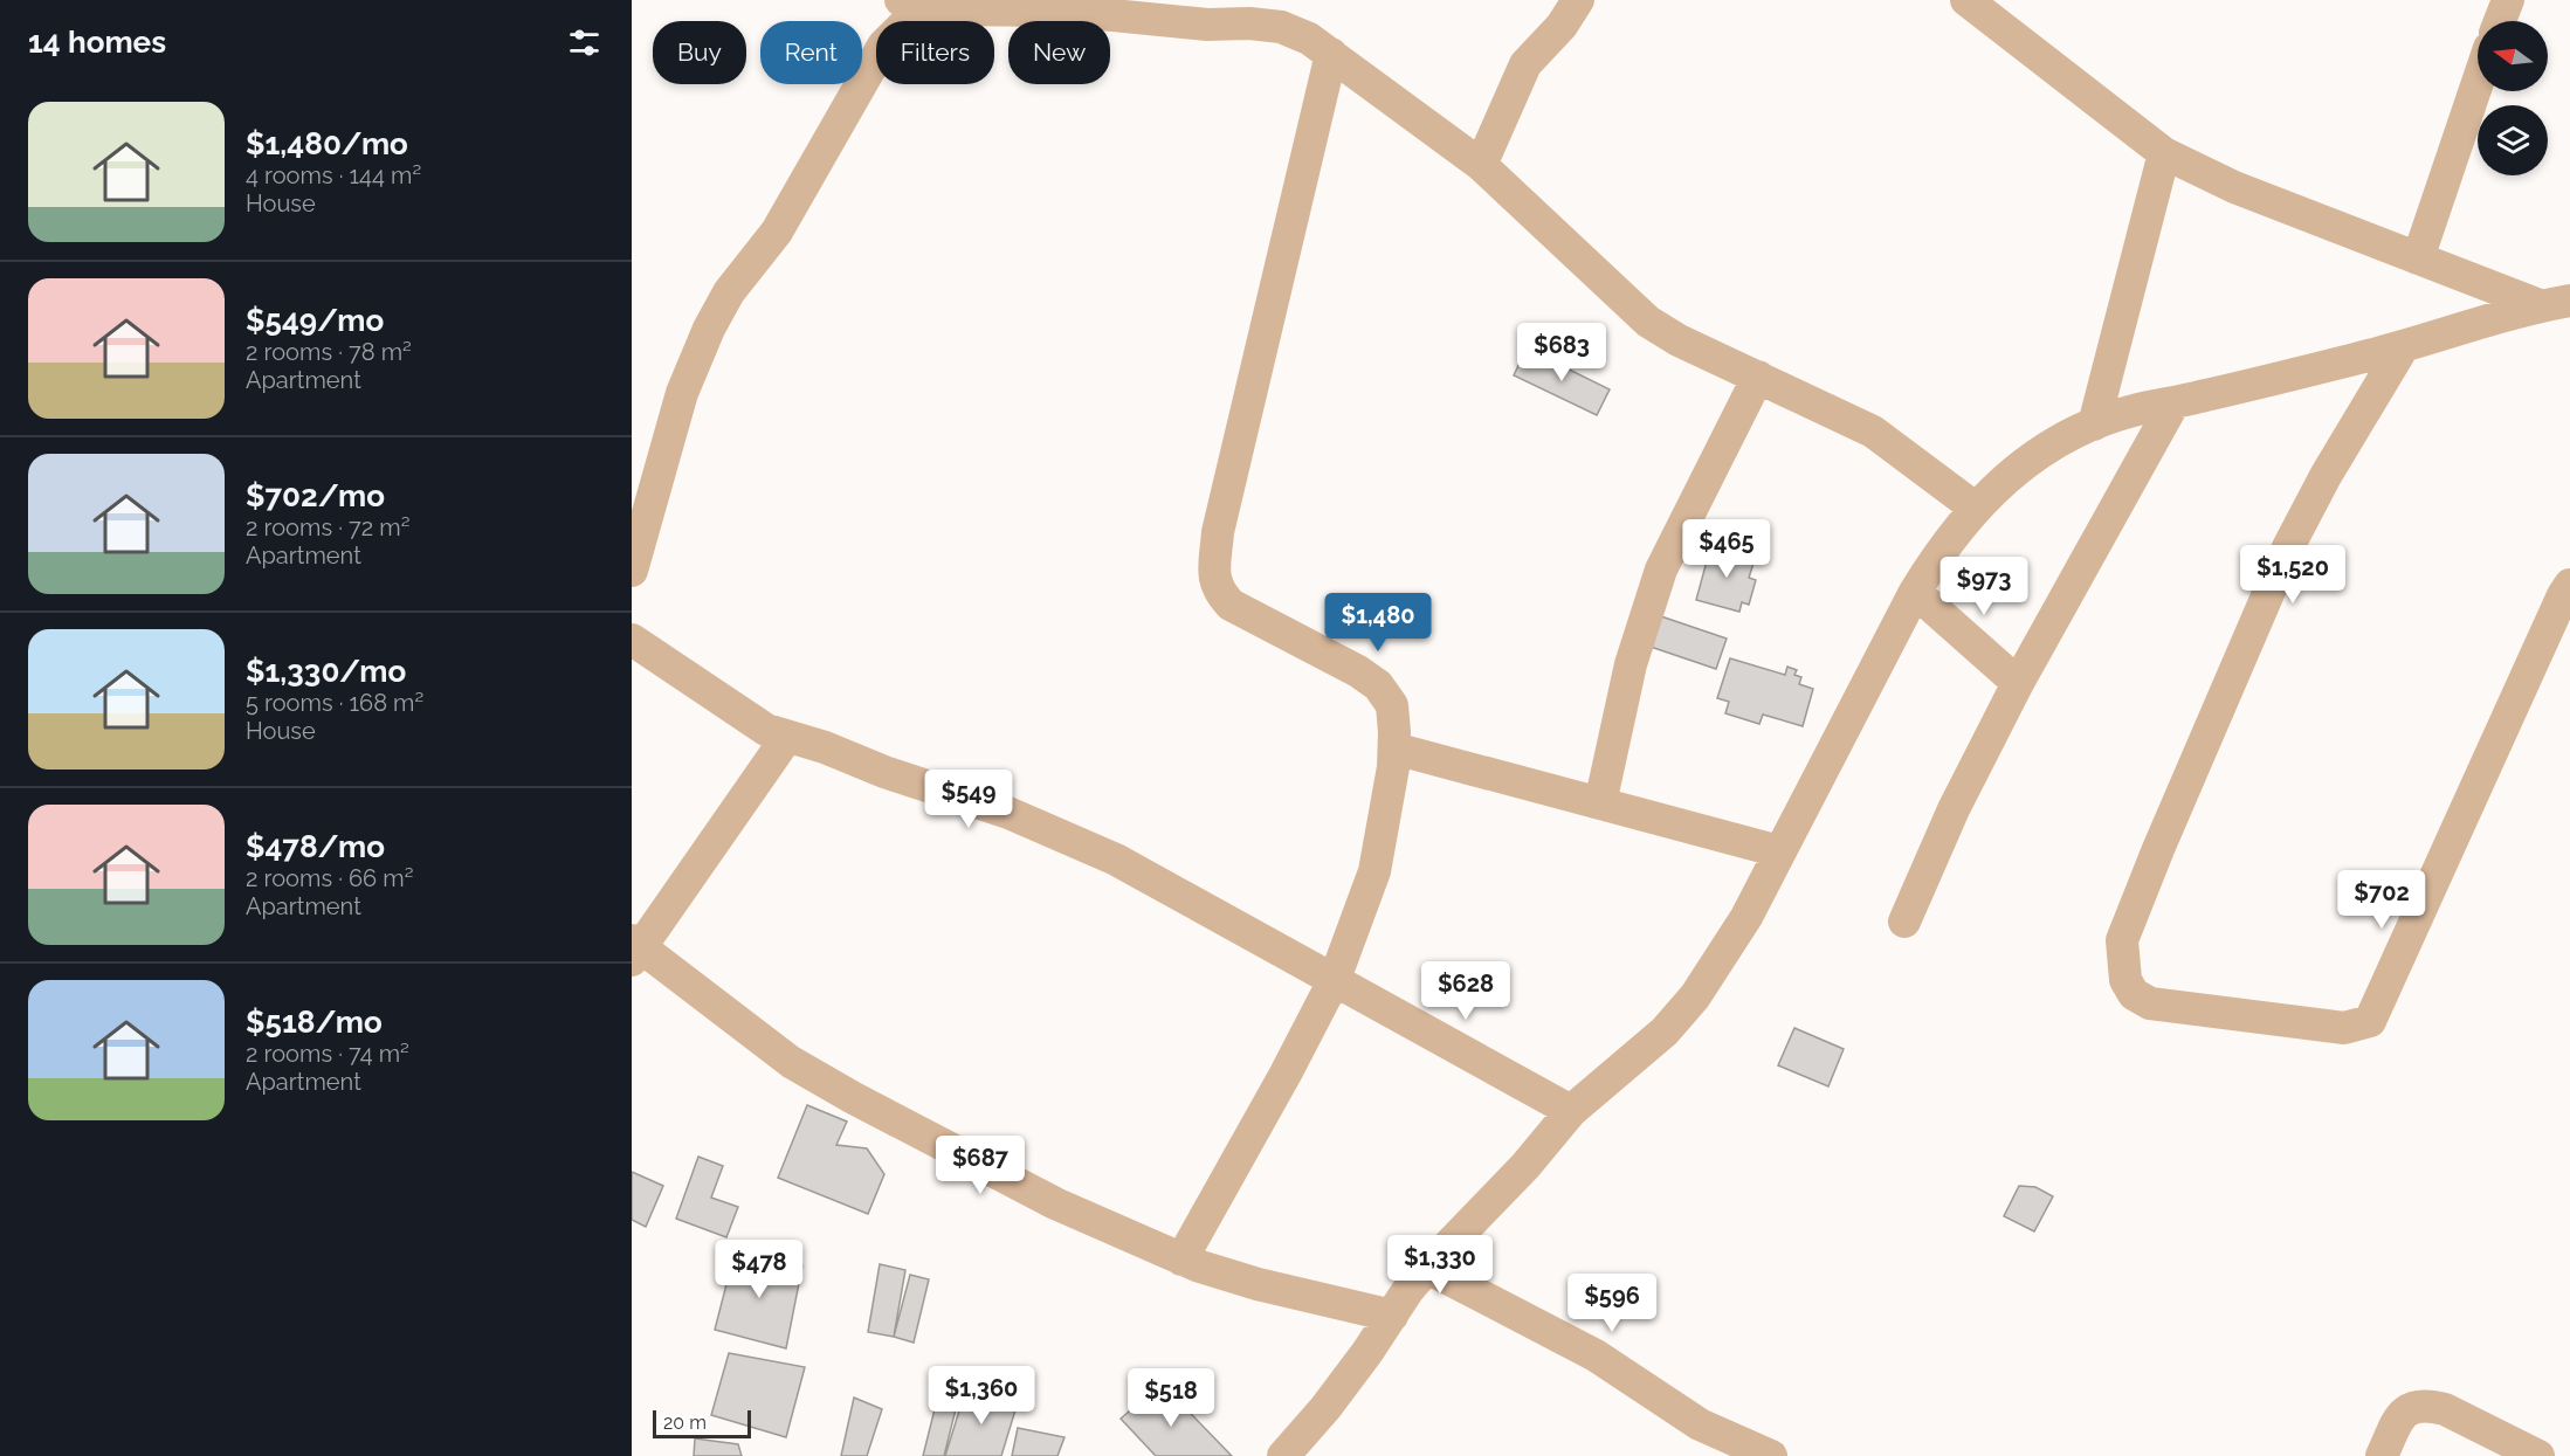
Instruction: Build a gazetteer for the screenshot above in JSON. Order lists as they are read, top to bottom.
{
  "scale_bar": "20 m",
  "north": "left",
  "page": {
    "heading": "14 homes",
    "chip": [
      "Buy",
      "Rent",
      "Filters",
      "New"
    ],
    "list": [
      {
        "name": "$1,480/mo",
        "note": "4 rooms · 144 m² · House"
      },
      {
        "name": "$549/mo",
        "note": "2 rooms · 78 m² · Apartment"
      },
      {
        "name": "$702/mo",
        "note": "2 rooms · 72 m² · Apartment"
      },
      {
        "name": "$1,330/mo",
        "note": "5 rooms · 168 m² · House"
      },
      {
        "name": "$478/mo",
        "note": "2 rooms · 66 m² · Apartment"
      },
      {
        "name": "$518/mo",
        "note": "2 rooms · 74 m² · Apartment"
      }
    ],
    "price": [
      "$683",
      "$465",
      "$1,520",
      "$973",
      "$1,480",
      "$549",
      "$702",
      "$628",
      "$687",
      "$1,330",
      "$478",
      "$596",
      "$1,360",
      "$518"
    ],
    "scale": "20 m"
  }
}
